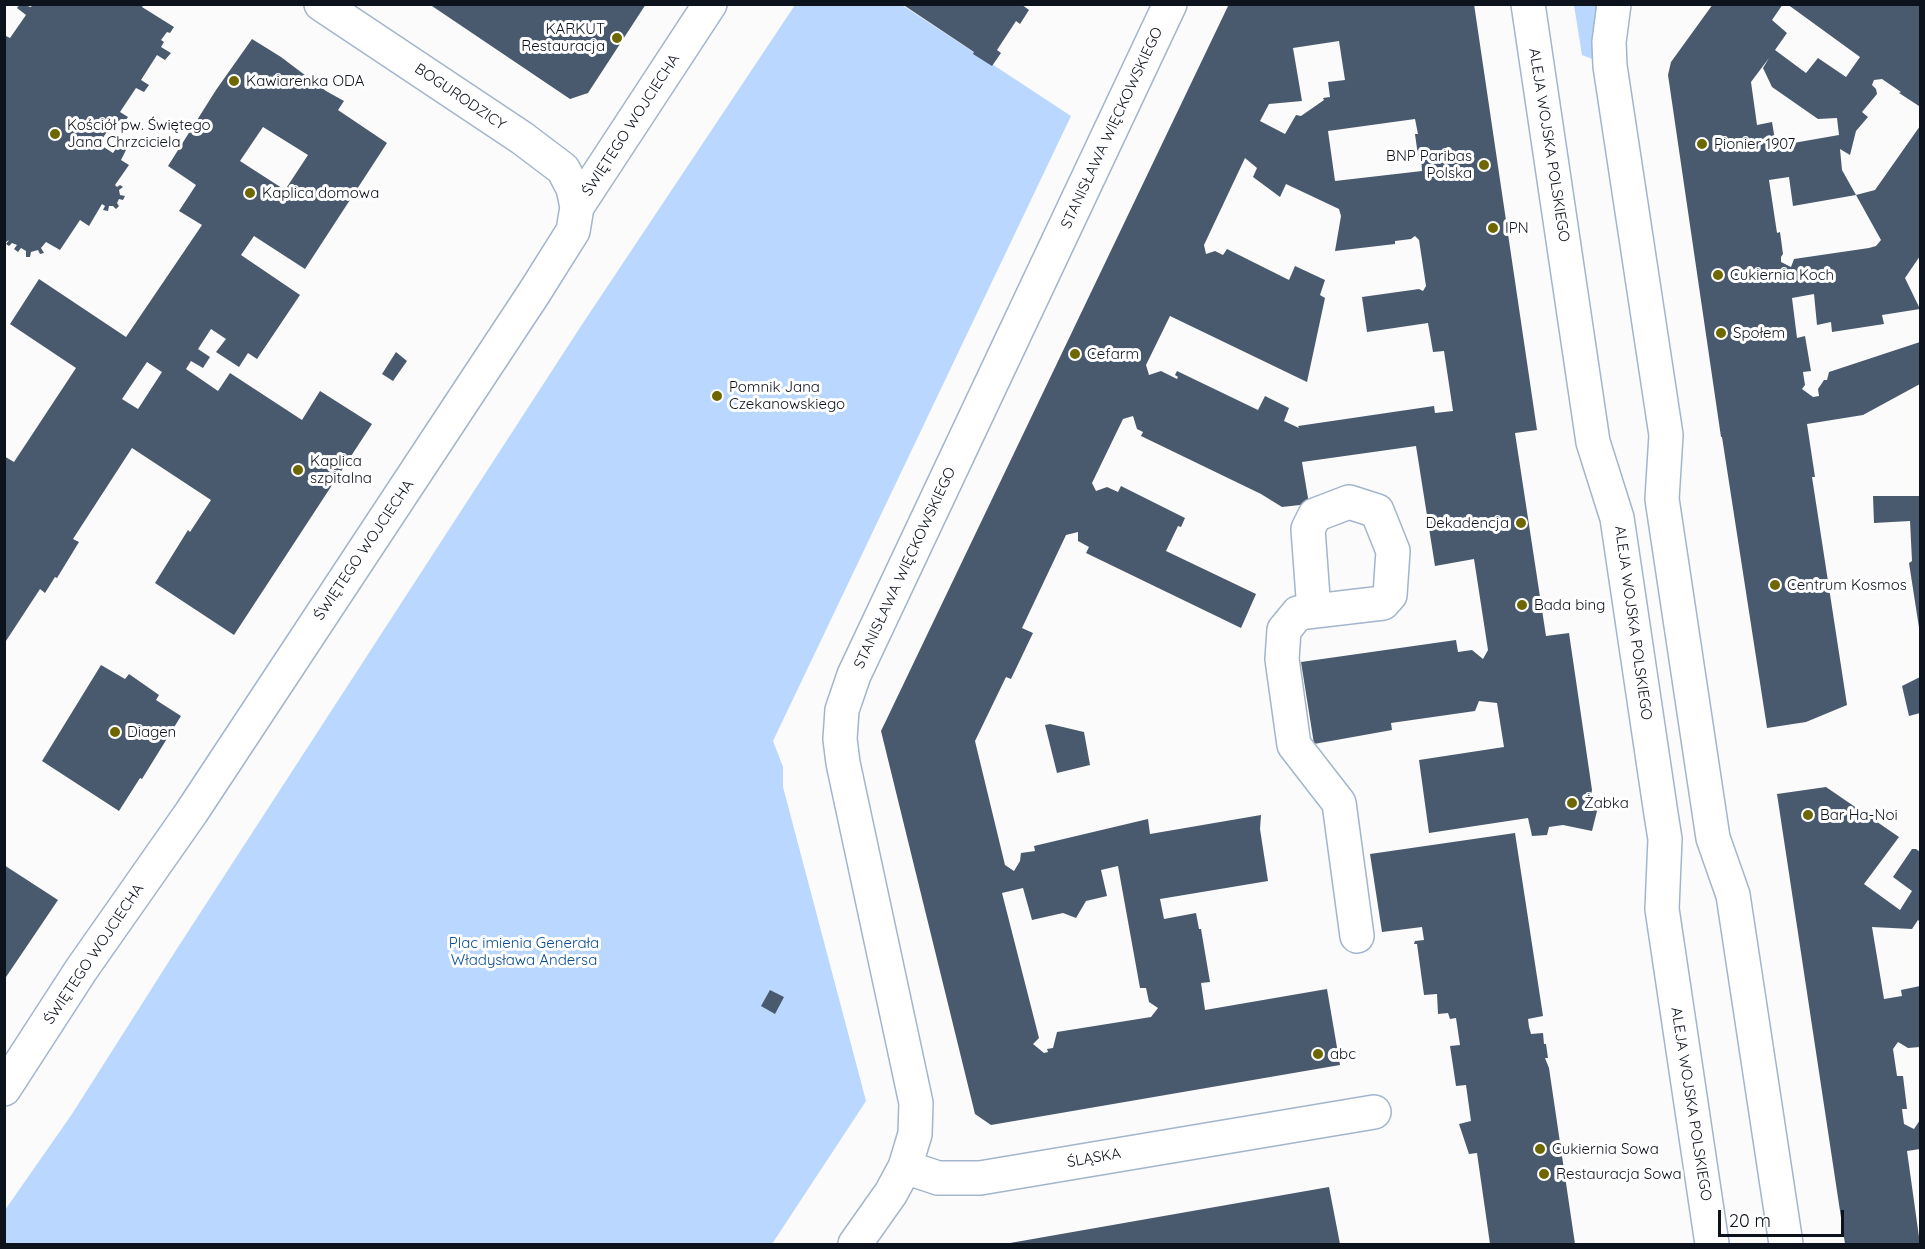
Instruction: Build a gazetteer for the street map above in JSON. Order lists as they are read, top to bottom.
{
  "streets": {
    "street": [
      "BOGURODZICY",
      "ŚWIĘTEGO WOJCIECHA",
      "STANISŁAWA WIĘCKOWSKIEGO",
      "ALEJA WOJSKA POLSKIEGO",
      "ŚLĄSKA"
    ]
  },
  "crossings": [
    ["BOGURODZICY", "ŚWIĘTEGO WOJCIECHA"],
    ["STANISŁAWA WIĘCKOWSKIEGO", "ŚLĄSKA"]
  ],
  "parks": ["Plac imienia Generała Władysława Andersa"],
  "places": [
    "KARKUT Restauracja",
    "Kawiarenka ODA",
    "Kościół pw. Świętego Jana Chrzciciela",
    "Pionier 1907",
    "BNP Paribas Polska",
    "Kaplica domowa",
    "IPN",
    "Cukiernia Koch",
    "Społem",
    "Cefarm",
    "Pomnik Jana Czekanowskiego",
    "Kaplica szpitalna",
    "Dekadencja",
    "Centrum Kosmos",
    "Bada bing",
    "Diagen",
    "Żabka",
    "Bar Ha-Noi",
    "abc",
    "Cukiernia Sowa",
    "Restauracja Sowa"
  ],
  "scale_bar": "20 m"
}
